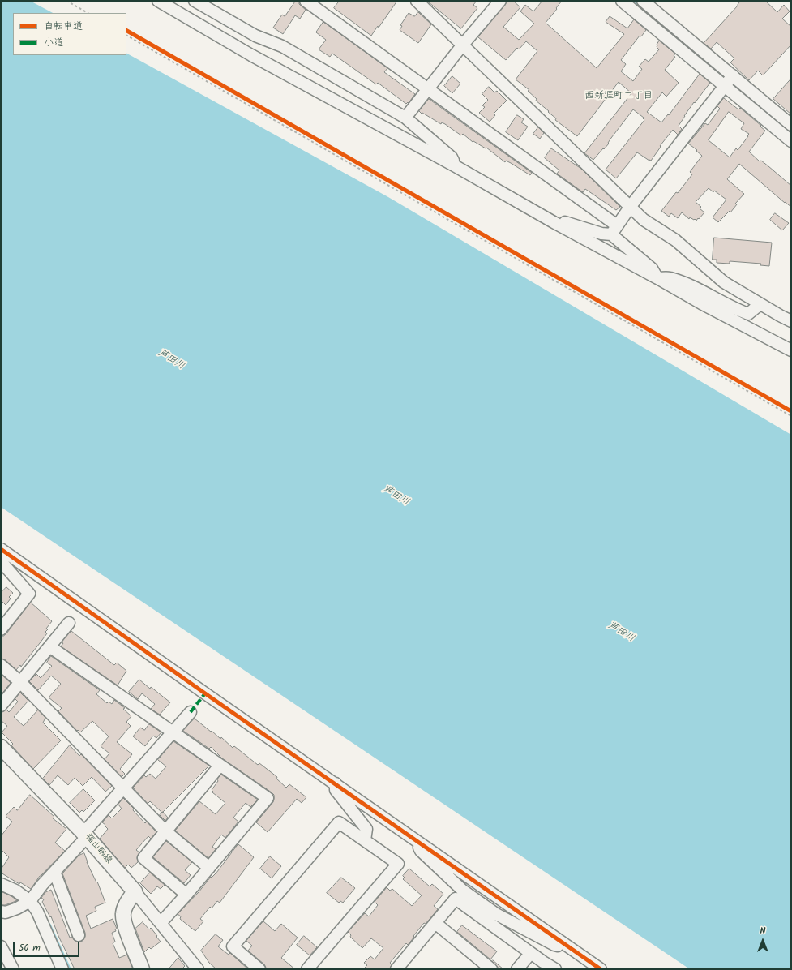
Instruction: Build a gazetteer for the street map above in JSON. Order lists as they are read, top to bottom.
{
  "streets": {
    "main road": ["福山鞆線"]
  },
  "districts": ["西新涯町二丁目"],
  "water": ["芦田川"],
  "legend": ["自転車道", "小道"],
  "scale_bar": "50 m",
  "north": "top"
}
